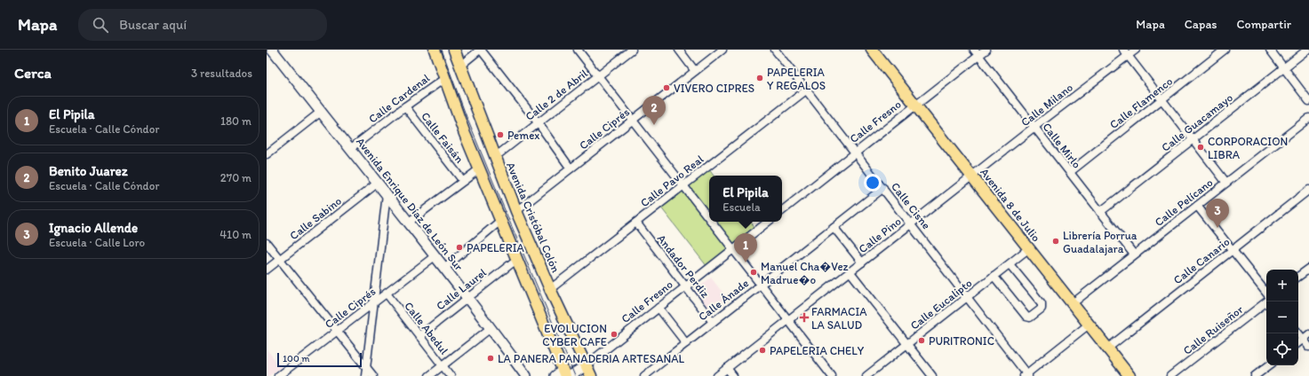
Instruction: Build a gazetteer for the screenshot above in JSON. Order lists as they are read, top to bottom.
{
  "streets": {
    "main road": [
      "Calle Fresno",
      "Avenida Enrique Díaz de León Sur",
      "Avenida 8 de Julio",
      "Avenida Cristóbal Colón"
    ],
    "street": [
      "Calle 2 de Abril",
      "Calle Cardenal",
      "Calle Flamenco",
      "Calle Milano",
      "Calle Guacamayo",
      "Calle Ciprés",
      "Calle Faisán",
      "Calle Mirlo",
      "Calle Pavo Real",
      "Calle Pelícano",
      "Calle Cisne",
      "Calle Sabino",
      "Calle Pino",
      "Calle Canario",
      "Andador Perdiz",
      "Calle Laurel",
      "Calle Ánade",
      "Calle Eucalipto",
      "Calle Abedul",
      "Calle Ruiseñor"
    ]
  },
  "crossings": [
    ["Calle 2 de Abril", "Avenida Cristóbal Colón"],
    ["Calle Cardenal", "Calle Faisán"],
    ["Calle Cardenal", "Avenida Enrique Díaz de León Sur"],
    ["Calle Flamenco", "Calle Mirlo"],
    ["Calle Milano", "Calle Mirlo"],
    ["Calle Milano", "Avenida 8 de Julio"],
    ["Calle Milano", "Calle Pino"],
    ["Calle Fresno", "Calle Mirlo"],
    ["Calle Fresno", "Avenida 8 de Julio"],
    ["Calle Fresno", "Calle Cisne"],
    ["Calle Fresno", "Avenida Cristóbal Colón"],
    ["Calle Fresno", "Andador Perdiz"],
    ["Calle Guacamayo", "Calle Mirlo"],
    ["Calle Ciprés", "Avenida Enrique Díaz de León Sur"],
    ["Calle Ciprés", "Avenida Cristóbal Colón"],
    ["Calle Ciprés", "Calle Abedul"],
    ["Calle Mirlo", "Calle Pelícano"],
    ["Calle Pavo Real", "Calle Cisne"],
    ["Calle Pavo Real", "Avenida Cristóbal Colón"],
    ["Calle Pavo Real", "Andador Perdiz"],
    ["Calle Pelícano", "Avenida 8 de Julio"],
    ["Avenida Enrique Díaz de León Sur", "Calle Sabino"],
    ["Avenida Enrique Díaz de León Sur", "Calle Laurel"],
    ["Avenida 8 de Julio", "Calle Pino"],
    ["Avenida 8 de Julio", "Calle Canario"],
    ["Avenida 8 de Julio", "Calle Eucalipto"],
    ["Calle Cisne", "Calle Pino"],
    ["Calle Cisne", "Calle Ánade"],
    ["Calle Cisne", "Calle Eucalipto"],
    ["Andador Perdiz", "Calle Ánade"],
    ["Calle Laurel", "Calle Abedul"]
  ],
  "places": {
    "other": [
      "PAPELERIA Y REGALOS",
      "VIVERO CIPRES",
      "Pemex",
      "CORPORACION LIBRA",
      "Librería Porrua Guadalajara",
      "PAPELERIA",
      "Manuel Cha�Vez Madrue�o",
      "EVOLUCION CYBER CAFE",
      "PURITRONIC",
      "PAPELERIA CHELY",
      "LA PANERA PANADERIA ARTESANAL"
    ],
    "health": ["FARMACIA LA SALUD"]
  },
  "scale_bar": "100 m",
  "page": {
    "header": "Mapa",
    "search": "Buscar aquí",
    "nav": ["Mapa", "Capas", "Compartir"],
    "heading": ["Cerca", "3 resultados"],
    "list": [
      {
        "mark": "1",
        "name": "El Pipila",
        "note": "Escuela · Calle Cóndor",
        "value": "180 m"
      },
      {
        "mark": "2",
        "name": "Benito Juarez",
        "note": "Escuela · Calle Cóndor",
        "value": "270 m"
      },
      {
        "mark": "3",
        "name": "Ignacio Allende",
        "note": "Escuela · Calle Loro",
        "value": "410 m"
      }
    ],
    "pins": ["2", "3", "1"],
    "popup": ["El Pipila", "Escuela"],
    "map_buttons": ["+", "−"],
    "scale": "100 m"
  }
}
